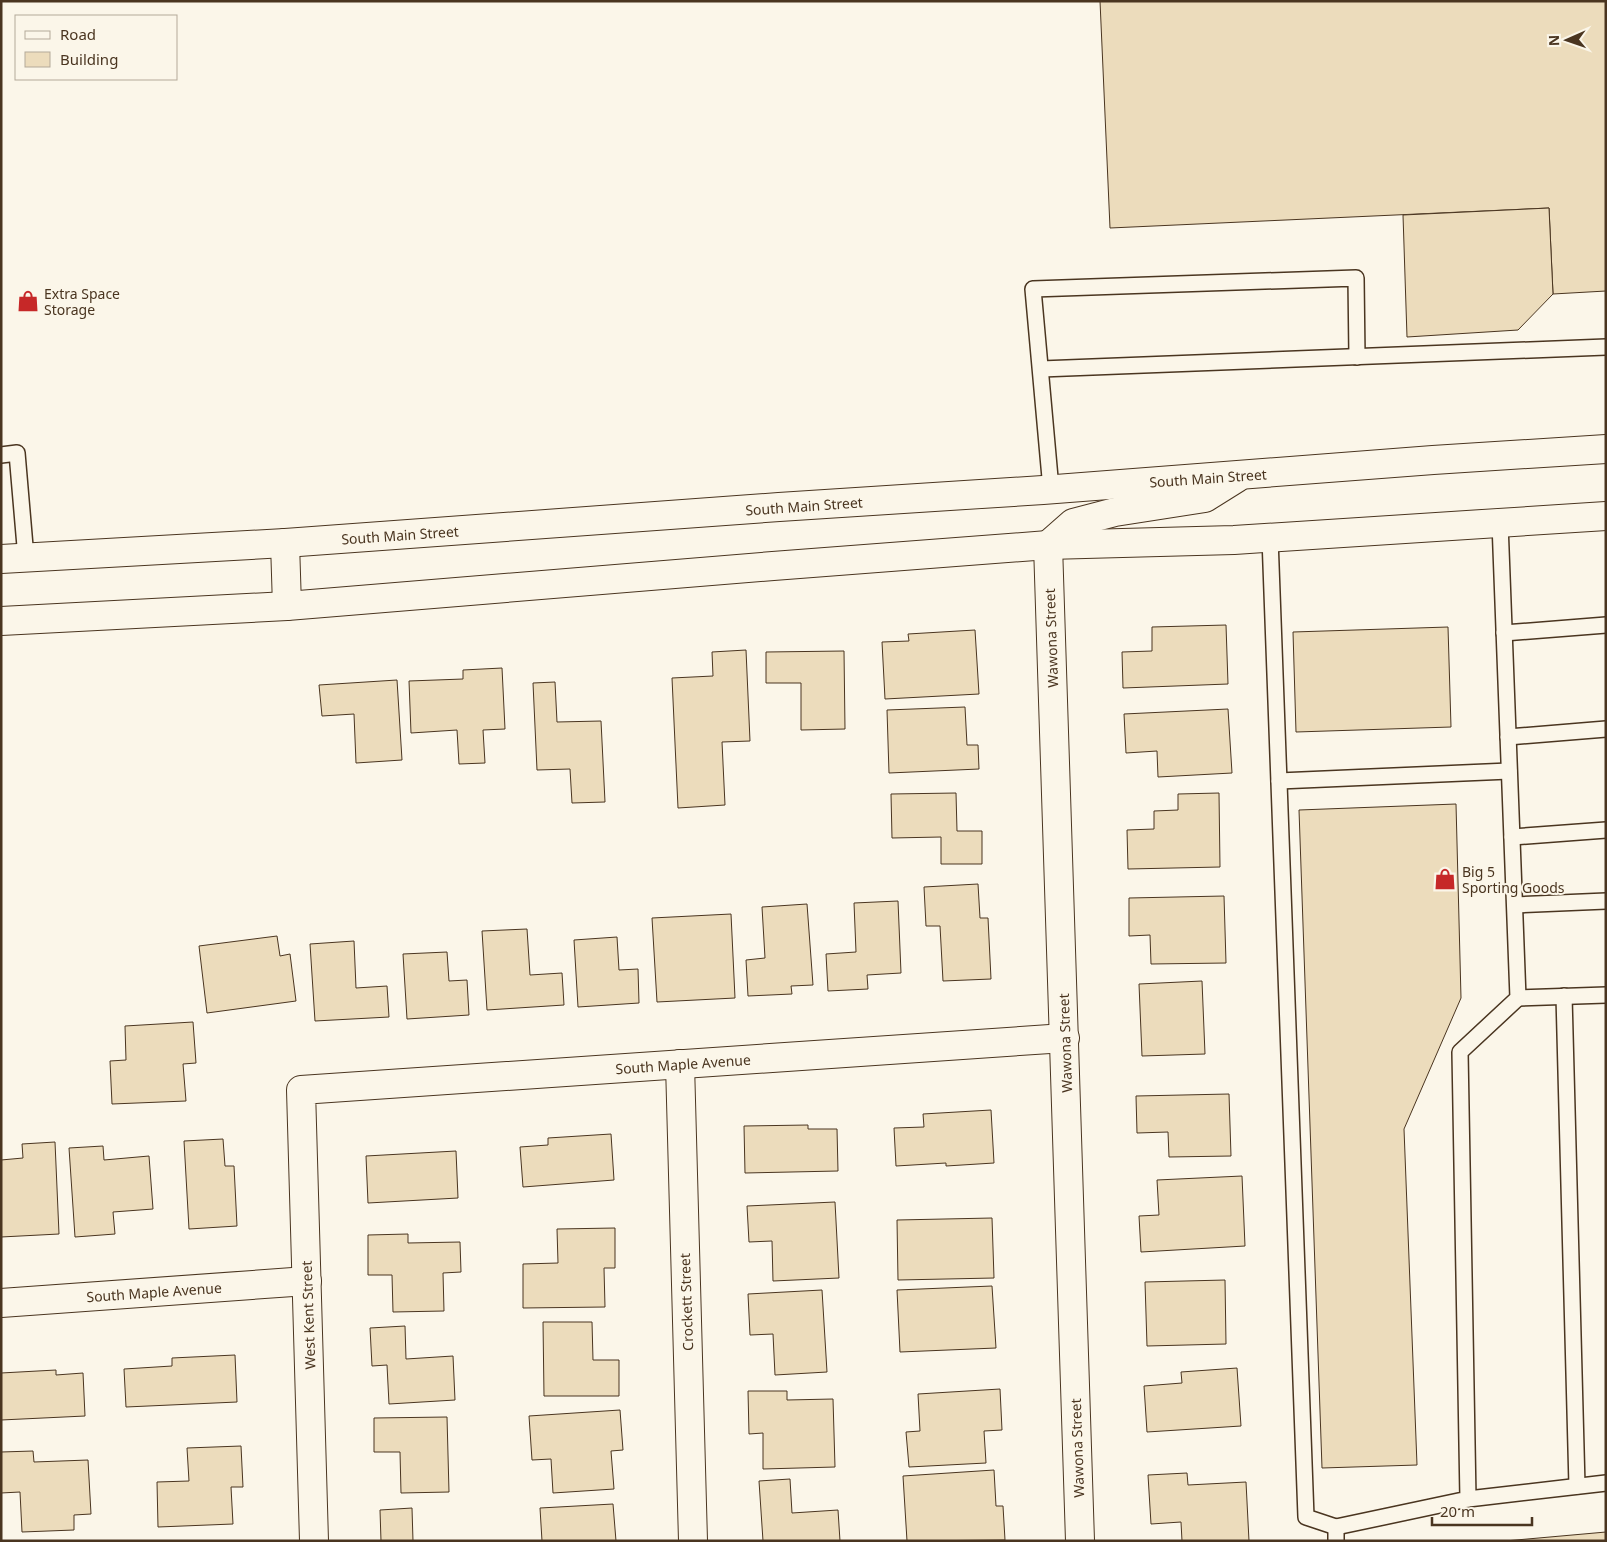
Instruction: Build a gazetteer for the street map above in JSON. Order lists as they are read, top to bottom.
{
  "streets": {
    "main road": [
      "South Main Street",
      "Wawona Street",
      "South Maple Avenue",
      "Crockett Street",
      "West Kent Street"
    ]
  },
  "crossings": [
    ["Wawona Street", "South Maple Avenue"],
    ["South Maple Avenue", "Crockett Street"],
    ["South Maple Avenue", "West Kent Street"]
  ],
  "places": {
    "shop": ["Extra Space Storage", "Big 5 Sporting Goods"]
  },
  "legend": ["Road", "Building"],
  "scale_bar": "20 m",
  "north": "left"
}
